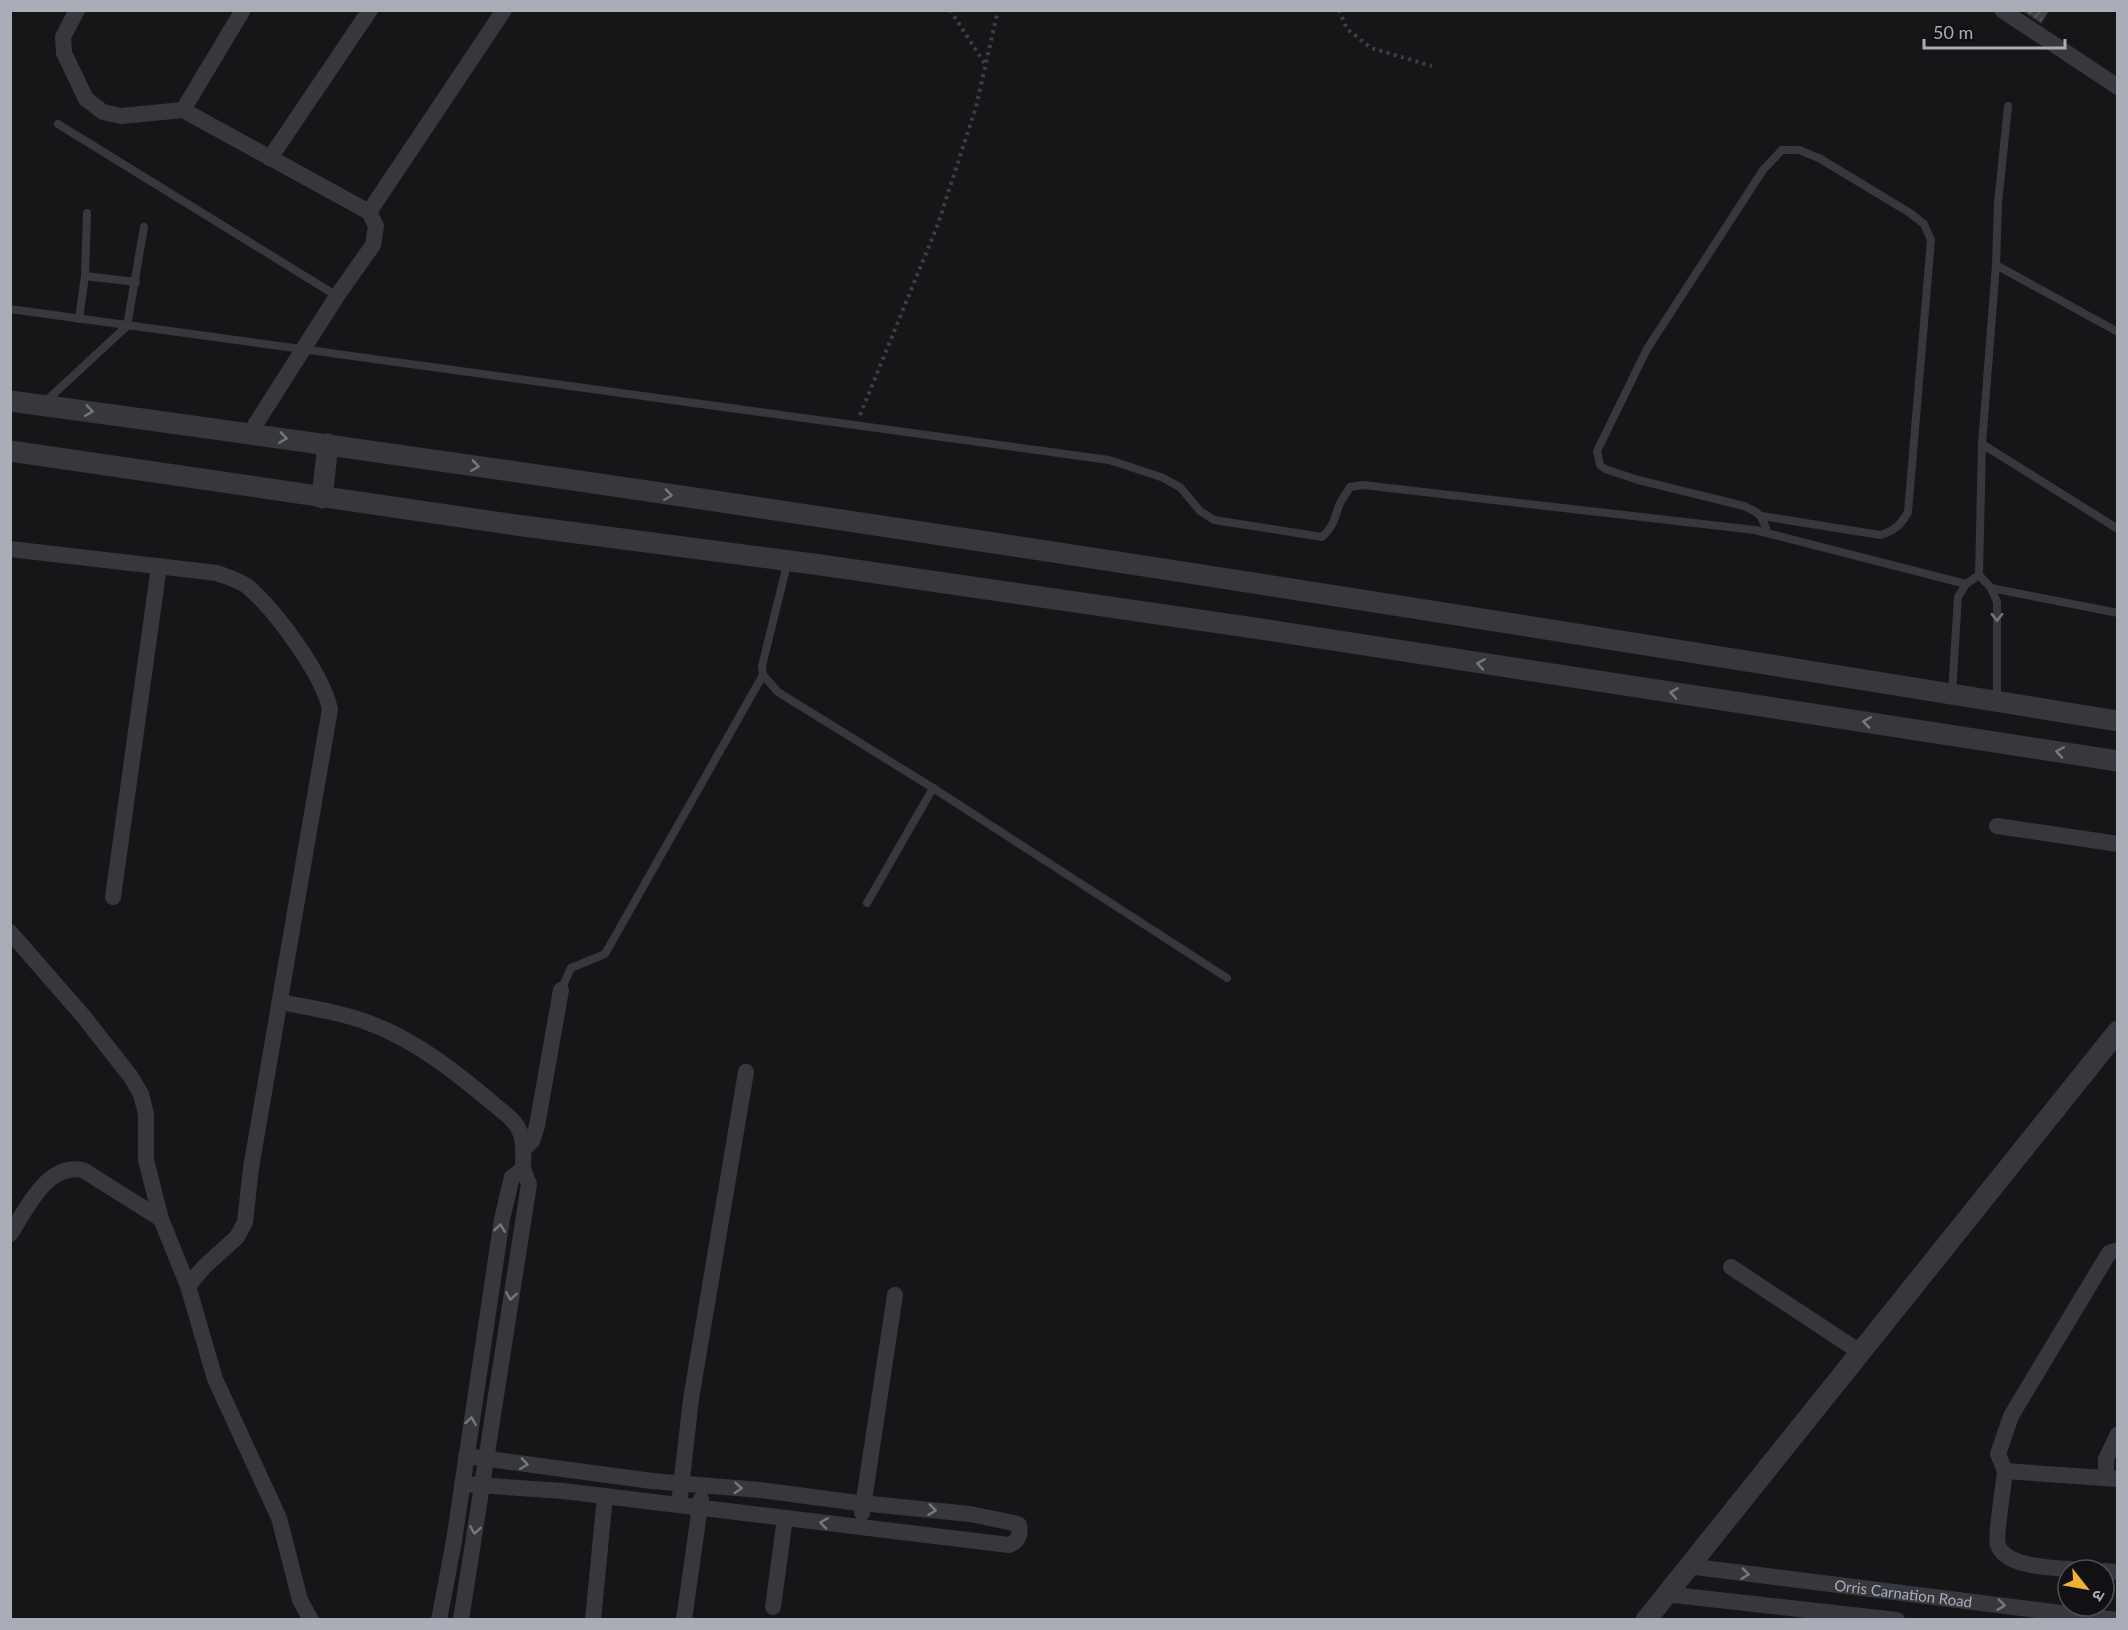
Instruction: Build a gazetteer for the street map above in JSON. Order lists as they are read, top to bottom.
{
  "streets": {
    "street": ["Orris Carnation Road"]
  },
  "scale_bar": "50 m",
  "north": "bottom right"
}
